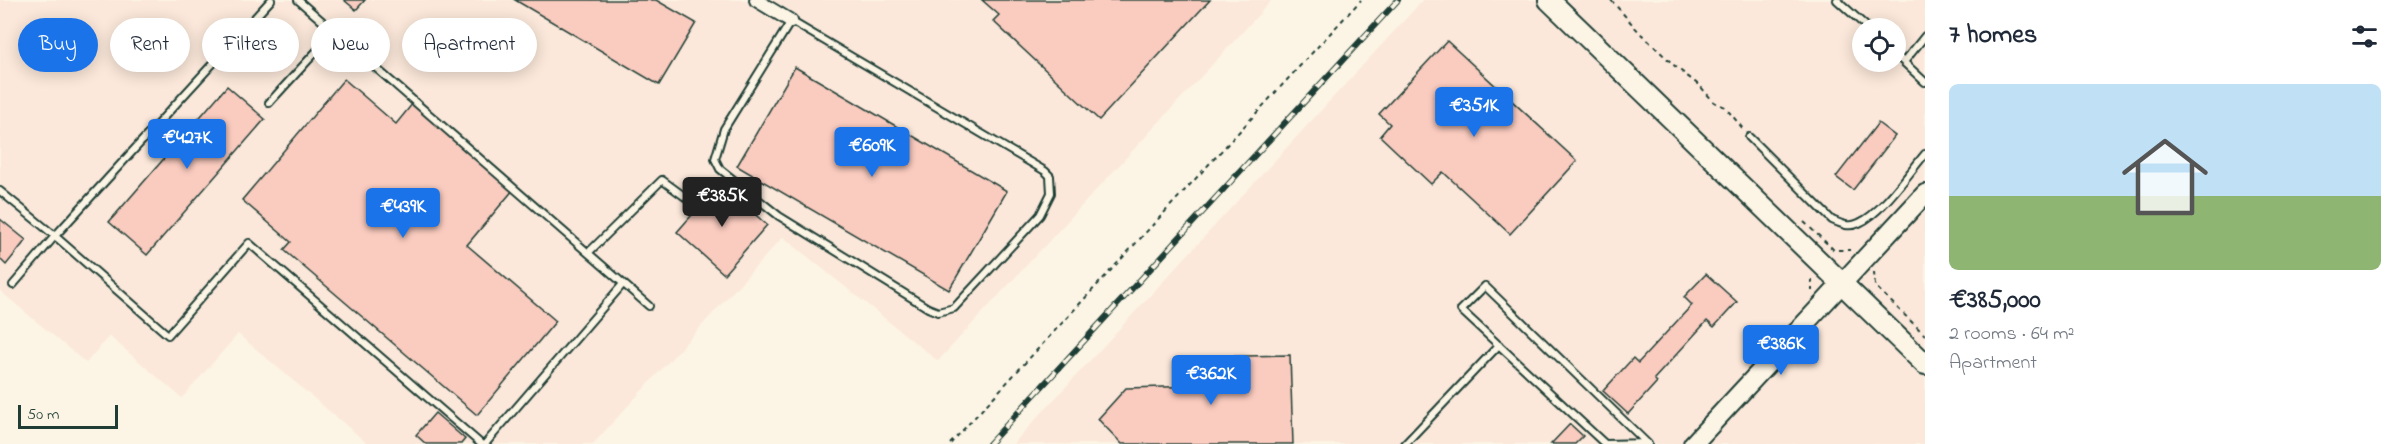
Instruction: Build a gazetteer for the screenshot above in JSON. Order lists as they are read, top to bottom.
{
  "scale_bar": "50 m",
  "page": {
    "heading": "7 homes",
    "chip": [
      "Buy",
      "Rent",
      "Filters",
      "New",
      "Apartment"
    ],
    "list": [
      {
        "name": "€385,000",
        "note": "2 rooms · 64 m² · Apartment"
      }
    ],
    "price": [
      "€351K",
      "€427K",
      "€609K",
      "€385K",
      "€439K",
      "€386K",
      "€362K"
    ],
    "scale": "50 m"
  }
}
